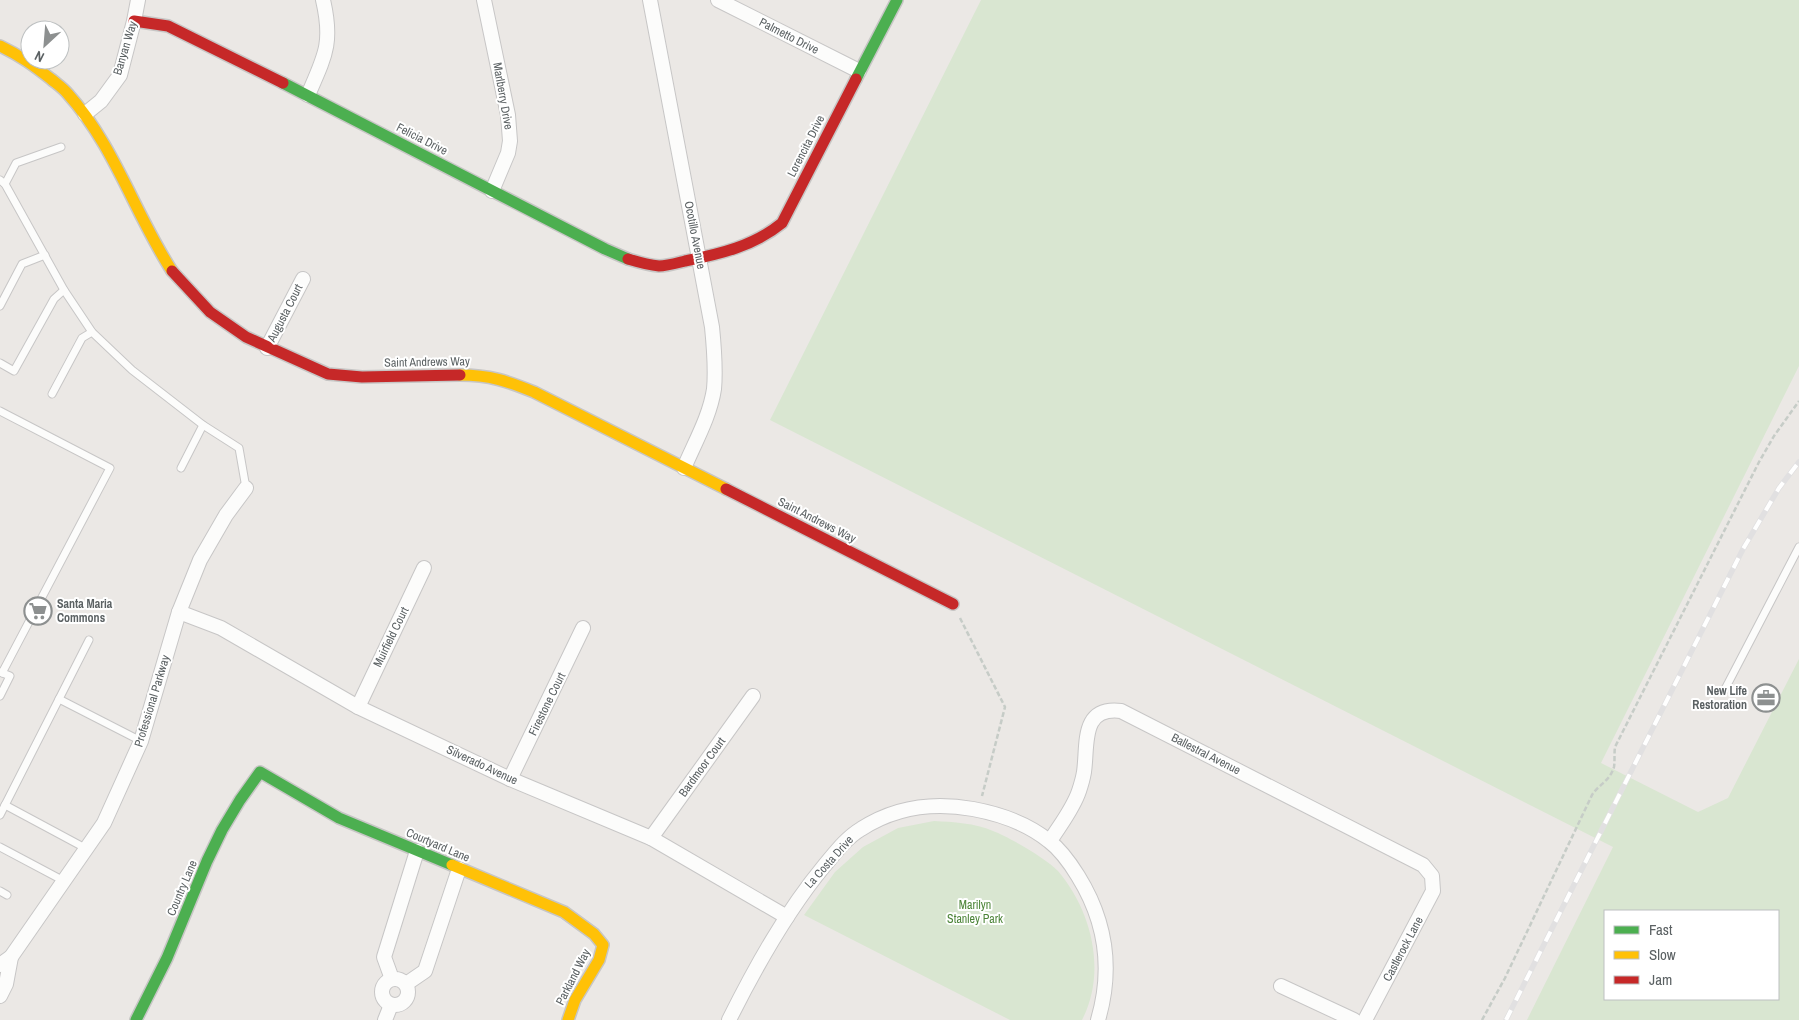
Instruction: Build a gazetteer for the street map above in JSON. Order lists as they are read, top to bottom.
{
  "streets": {
    "street": [
      "Palmetto Drive",
      "Banyan Way",
      "Marlberry Drive",
      "Felicia Drive",
      "Lorencita Drive",
      "Ocotillo Avenue",
      "Augusta Court",
      "Saint Andrews Way",
      "Muirfield Court",
      "Professional Parkway",
      "Firestone Court",
      "Ballestral Avenue",
      "Silverado Avenue",
      "Bardmoor Court",
      "Courtyard Lane",
      "La Costa Drive",
      "Country Lane",
      "Castlerock Lane",
      "Parkland Way"
    ]
  },
  "crossings": [
    ["Palmetto Drive", "Lorencita Drive"],
    ["Banyan Way", "Felicia Drive"],
    ["Banyan Way", "Saint Andrews Way"],
    ["Marlberry Drive", "Felicia Drive"],
    ["Felicia Drive", "Lorencita Drive"],
    ["Felicia Drive", "Ocotillo Avenue"],
    ["Lorencita Drive", "Ocotillo Avenue"],
    ["Ocotillo Avenue", "Saint Andrews Way"],
    ["Augusta Court", "Saint Andrews Way"],
    ["Muirfield Court", "Silverado Avenue"],
    ["Professional Parkway", "Silverado Avenue"],
    ["Firestone Court", "Silverado Avenue"],
    ["Ballestral Avenue", "La Costa Drive"],
    ["Ballestral Avenue", "Castlerock Lane"],
    ["Silverado Avenue", "Bardmoor Court"],
    ["Silverado Avenue", "La Costa Drive"],
    ["Courtyard Lane", "Country Lane"],
    ["Courtyard Lane", "Parkland Way"]
  ],
  "parks": ["Marilyn Stanley Park"],
  "places": {
    "supermarket": ["Santa Maria Commons"],
    "office": ["New Life Restoration"]
  },
  "legend": ["Fast", "Slow", "Jam"],
  "north": "bottom left"
}
